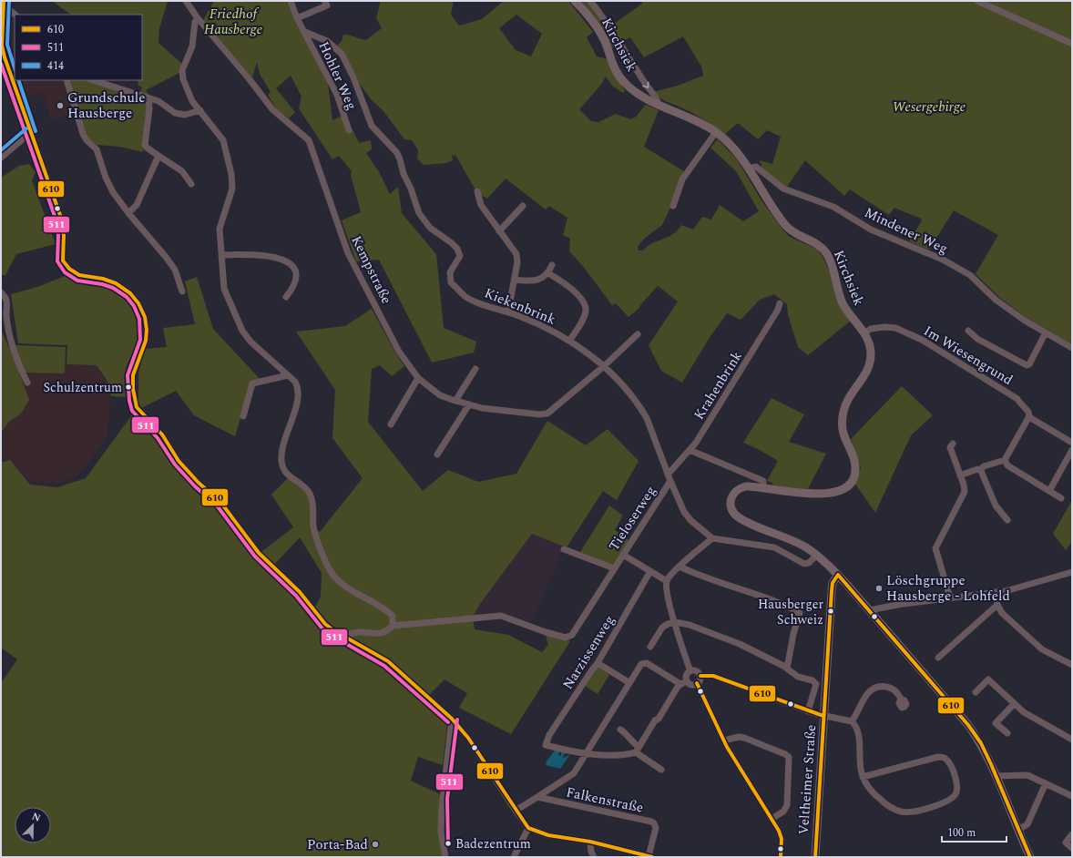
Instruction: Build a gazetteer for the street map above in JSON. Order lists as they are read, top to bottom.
{
  "streets": {
    "main road": ["Kirchsiek", "Veltheimer Straße"],
    "street": [
      "Hohler Weg",
      "Mindener Weg",
      "Kempstraße",
      "Kiekenbrink",
      "Im Wiesengrund",
      "Krahenbrink",
      "Tieloserweg",
      "Narzissenweg",
      "Falkenstraße"
    ]
  },
  "crossings": [
    ["Kirchsiek", "Mindener Weg"],
    ["Kirchsiek", "Im Wiesengrund"],
    ["Kirchsiek", "Veltheimer Straße"],
    ["Hohler Weg", "Kiekenbrink"],
    ["Kempstraße", "Kiekenbrink"],
    ["Kiekenbrink", "Krahenbrink"],
    ["Kiekenbrink", "Tieloserweg"],
    ["Krahenbrink", "Tieloserweg"],
    ["Narzissenweg", "Falkenstraße"]
  ],
  "parks": ["Friedhof Hausberge", "Wesergebirge"],
  "places": [
    "Grundschule Hausberge",
    "Schulzentrum",
    "Löschgruppe Hausberge - Lohfeld",
    "Hausberger Schweiz",
    "Badezentrum",
    "Porta-Bad"
  ],
  "lines": ["transit line 610", "transit line 414", "transit line 511"],
  "legend": ["610", "511", "414"],
  "scale_bar": "100 m",
  "north": "top right"
}
